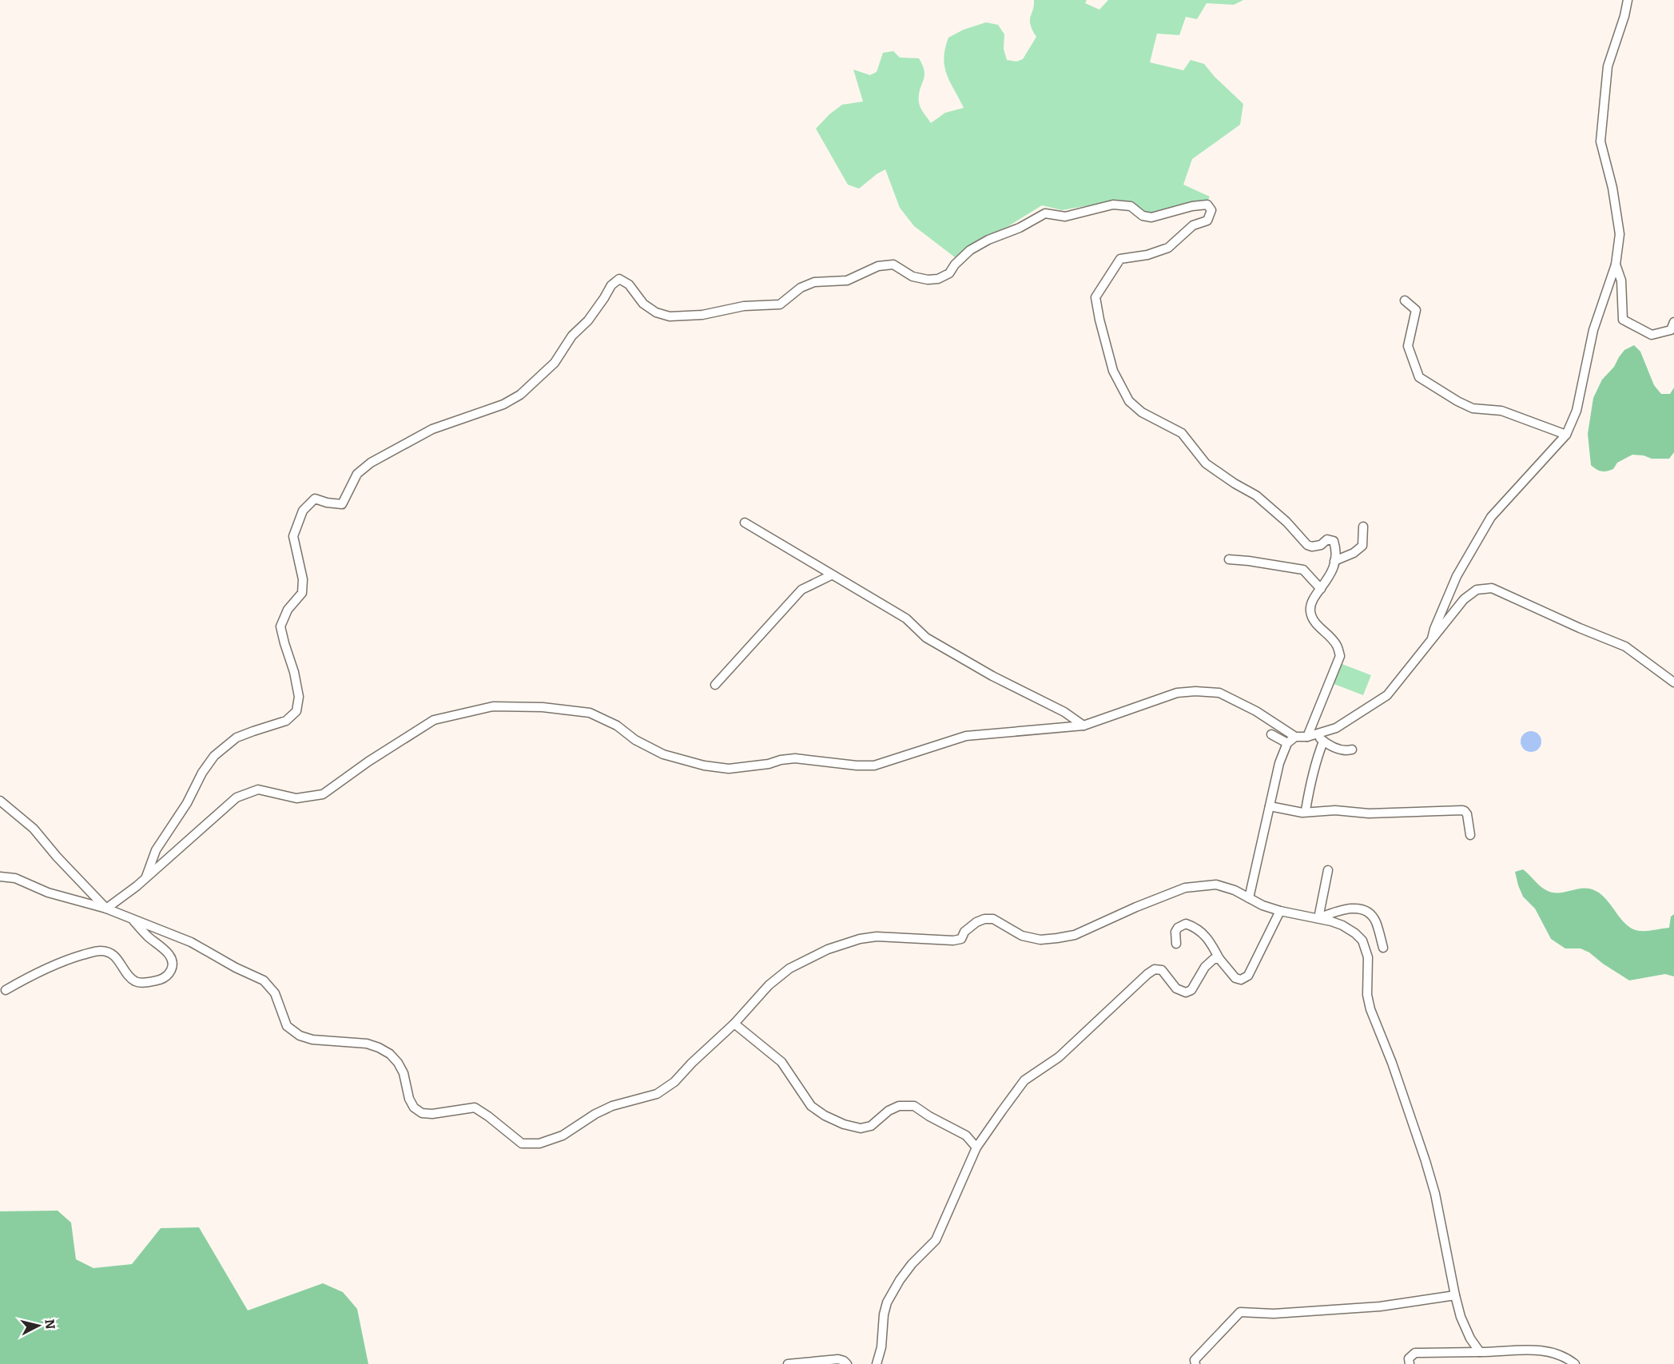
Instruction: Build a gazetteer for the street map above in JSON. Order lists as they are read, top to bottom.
{
  "north": "right"
}
